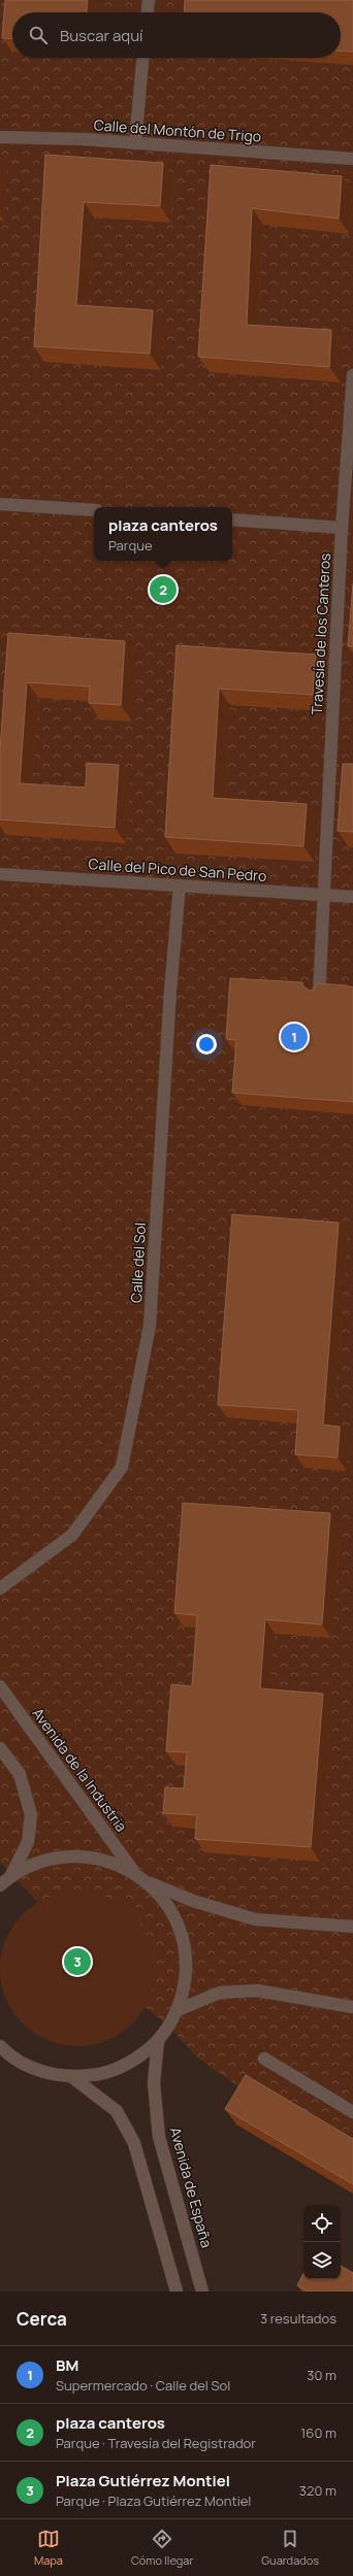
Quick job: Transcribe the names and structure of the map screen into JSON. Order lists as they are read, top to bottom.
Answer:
{
  "streets": {
    "street": [
      "Calle del Montón de Trigo",
      "Travesía de los Canteros",
      "Calle del Pico de San Pedro",
      "Calle del Sol",
      "Avenida de la Industria",
      "Avenida de España"
    ]
  },
  "crossings": [
    ["Travesía de los Canteros", "Calle del Pico de San Pedro"],
    ["Calle del Pico de San Pedro", "Calle del Sol"]
  ],
  "page": {
    "search": "Buscar aquí",
    "popup": ["plaza canteros", "Parque"],
    "pins": ["2", "1", "3"],
    "heading": ["Cerca", "3 resultados"],
    "list": [
      {
        "mark": "1",
        "name": "BM",
        "note": "Supermercado · Calle del Sol",
        "value": "30 m"
      },
      {
        "mark": "2",
        "name": "plaza canteros",
        "note": "Parque · Travesía del Registrador",
        "value": "160 m"
      },
      {
        "mark": "3",
        "name": "Plaza Gutiérrez Montiel",
        "note": "Parque · Plaza Gutiérrez Montiel",
        "value": "320 m"
      }
    ],
    "nav": ["Mapa", "Cómo llegar", "Guardados"]
  }
}
